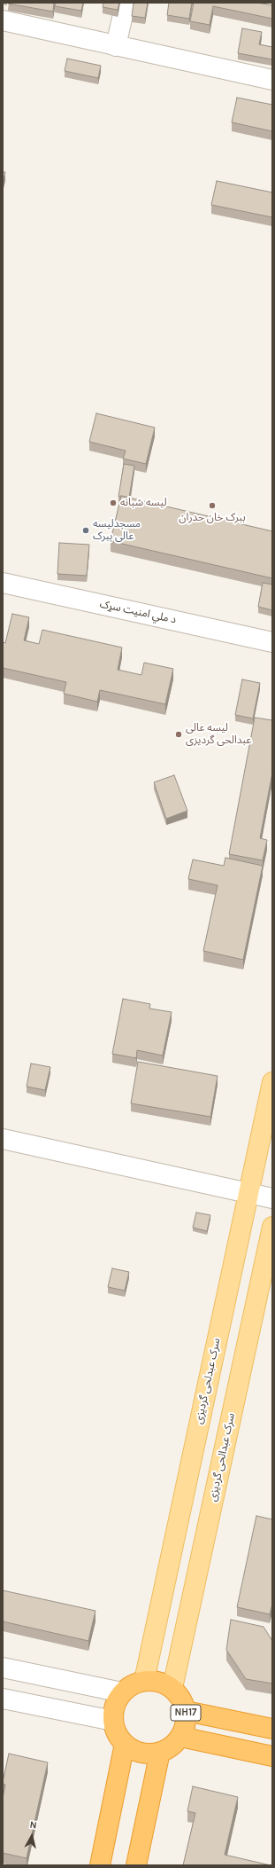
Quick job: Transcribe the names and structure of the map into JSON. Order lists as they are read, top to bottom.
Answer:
{
  "streets": {
    "highway": ["NH17"],
    "main road": ["سرک عبدلحی گردیزی", "سرک عبدالحی گردیزی"],
    "street": ["د ملي امنیت سړک"]
  },
  "crossings": [
    ["سرک عبدلحی گردیزی", "سرک عبدالحی گردیزی"],
    ["سرک عبدلحی گردیزی", "NH17"],
    ["سرک عبدالحی گردیزی", "NH17"]
  ],
  "places": [
    "لیسه شبانه",
    "ببرک خان حدران",
    "مسجدلیسه عالی ببرک",
    "لیسه عالی عبدالحی گردیزی"
  ],
  "north": "top"
}
